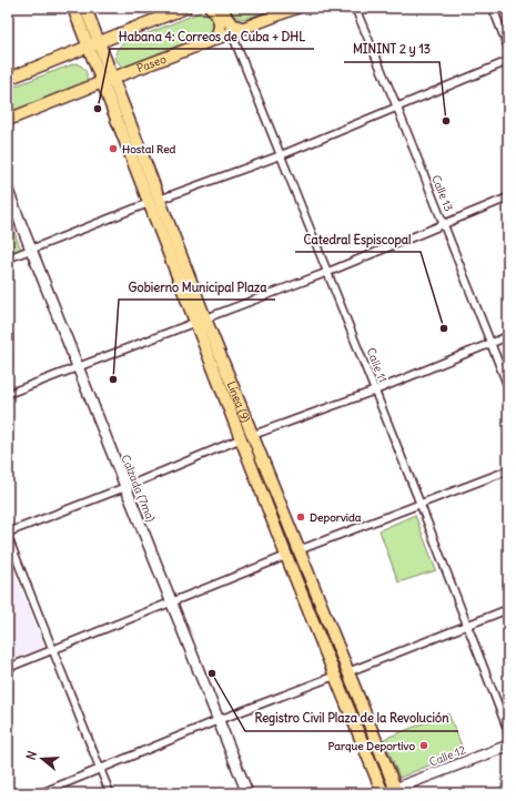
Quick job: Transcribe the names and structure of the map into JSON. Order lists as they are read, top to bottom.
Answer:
{
  "streets": {
    "main road": [
      "Paseo",
      "Línea (9)",
      "Calzada (7ma)",
      "Calle 12"
    ],
    "street": ["Calle 13", "Calle 11"]
  },
  "crossings": [
    ["Paseo", "Calle 11"],
    ["Paseo", "Línea (9)"],
    ["Línea (9)", "Calle 12"]
  ],
  "places": [
    "Habana 4: Correos de Cuba + DHL",
    "MININT 2 y 13",
    "Hostal Red",
    "Catedral Espiscopal",
    "Gobierno Municipal Plaza",
    "Deporvida",
    "Registro Civil Plaza de la Revolución",
    "Parque Deportivo"
  ],
  "north": "left"
}
